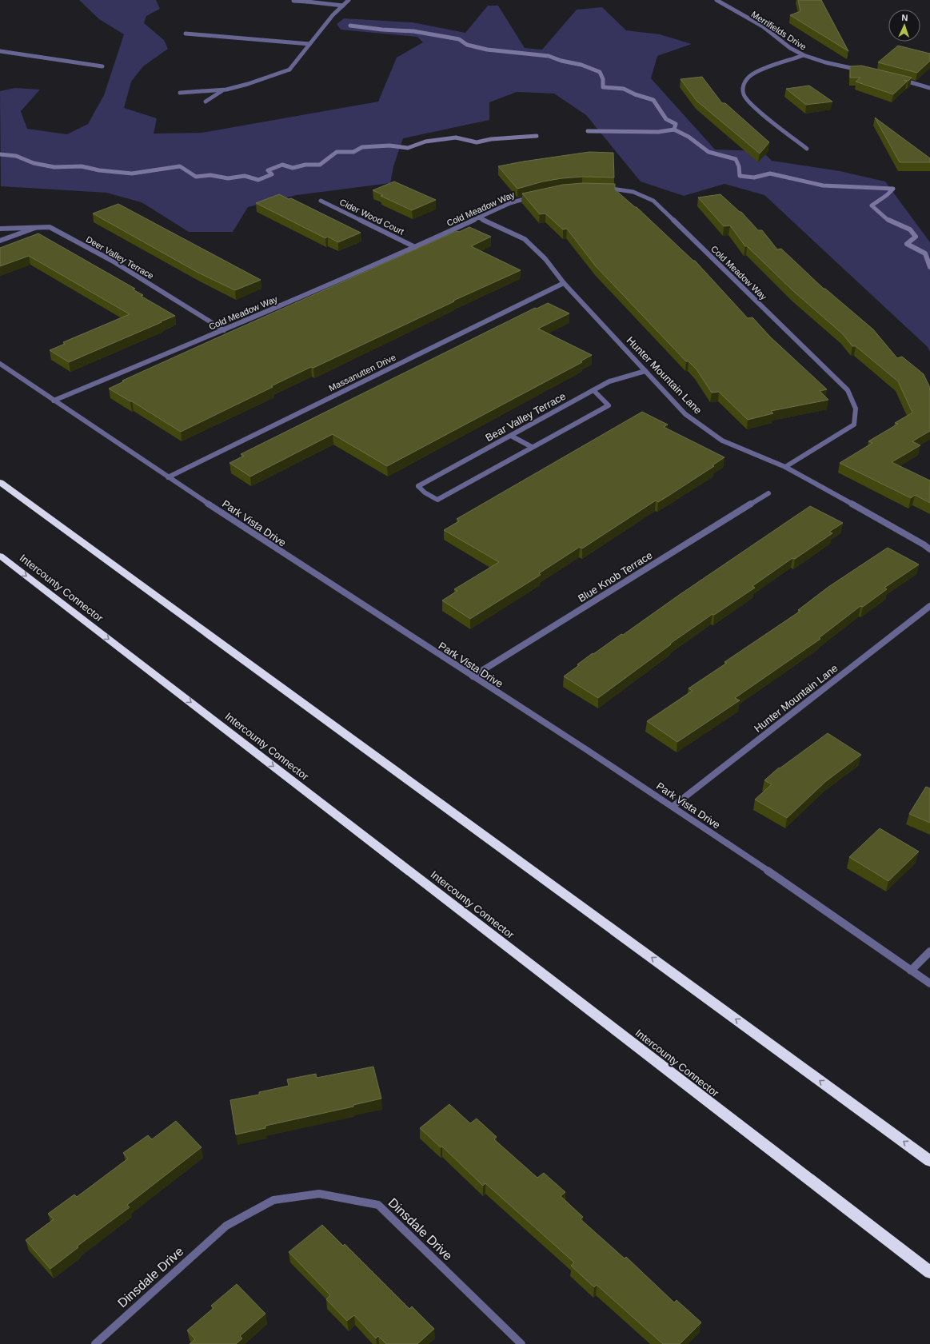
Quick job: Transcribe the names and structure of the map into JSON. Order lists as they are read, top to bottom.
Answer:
{
  "streets": {
    "highway": ["Intercounty Connector"],
    "street": [
      "Merrifields Drive",
      "Cold Meadow Way",
      "Cider Wood Court",
      "Deer Valley Terrace",
      "Massanutten Drive",
      "Hunter Mountain Lane",
      "Bear Valley Terrace",
      "Park Vista Drive",
      "Blue Knob Terrace",
      "Dinsdale Drive"
    ]
  },
  "crossings": [
    ["Cold Meadow Way", "Cider Wood Court"],
    ["Cold Meadow Way", "Deer Valley Terrace"],
    ["Cold Meadow Way", "Hunter Mountain Lane"],
    ["Cold Meadow Way", "Park Vista Drive"],
    ["Massanutten Drive", "Hunter Mountain Lane"],
    ["Massanutten Drive", "Park Vista Drive"],
    ["Hunter Mountain Lane", "Bear Valley Terrace"],
    ["Hunter Mountain Lane", "Park Vista Drive"],
    ["Park Vista Drive", "Blue Knob Terrace"]
  ],
  "north": "top"
}
